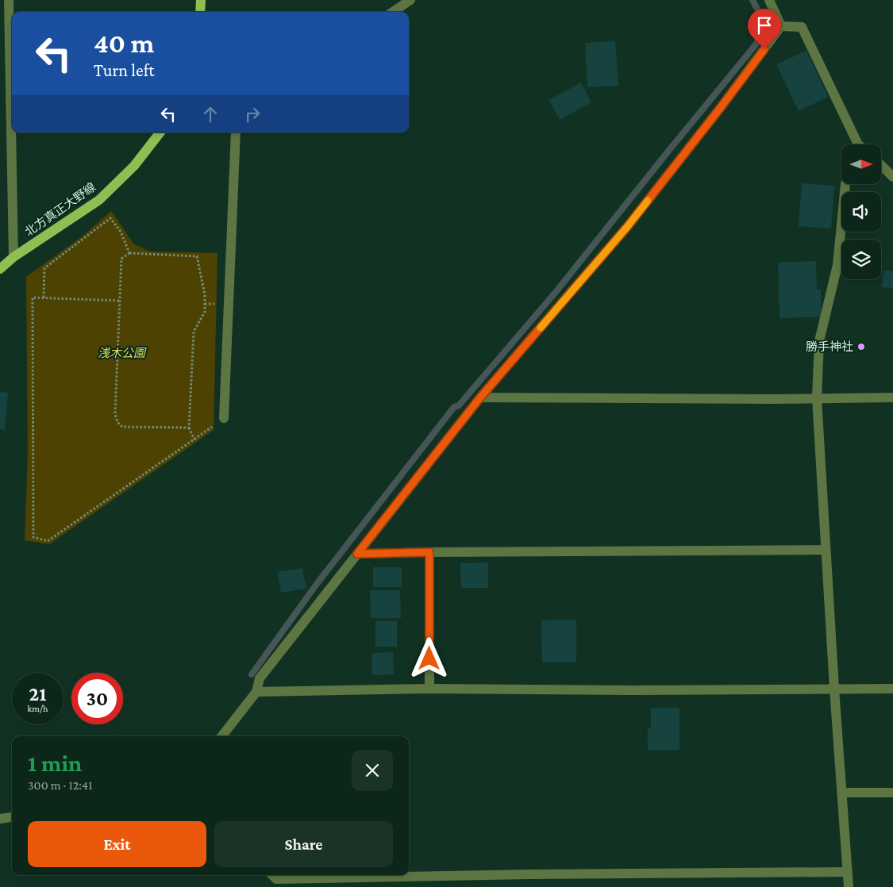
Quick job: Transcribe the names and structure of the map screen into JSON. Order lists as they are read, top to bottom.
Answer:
{
  "streets": {
    "main road": ["北方真正大野線"]
  },
  "parks": ["浅木公園"],
  "places": ["勝手神社"],
  "north": "right",
  "page": {
    "turn": ["40 m", "Turn left"],
    "speed": "21 km/h",
    "limit": "30",
    "heading": ["1 min", "300 m · 12:41"],
    "buttons": ["Exit", "Share"]
  }
}
